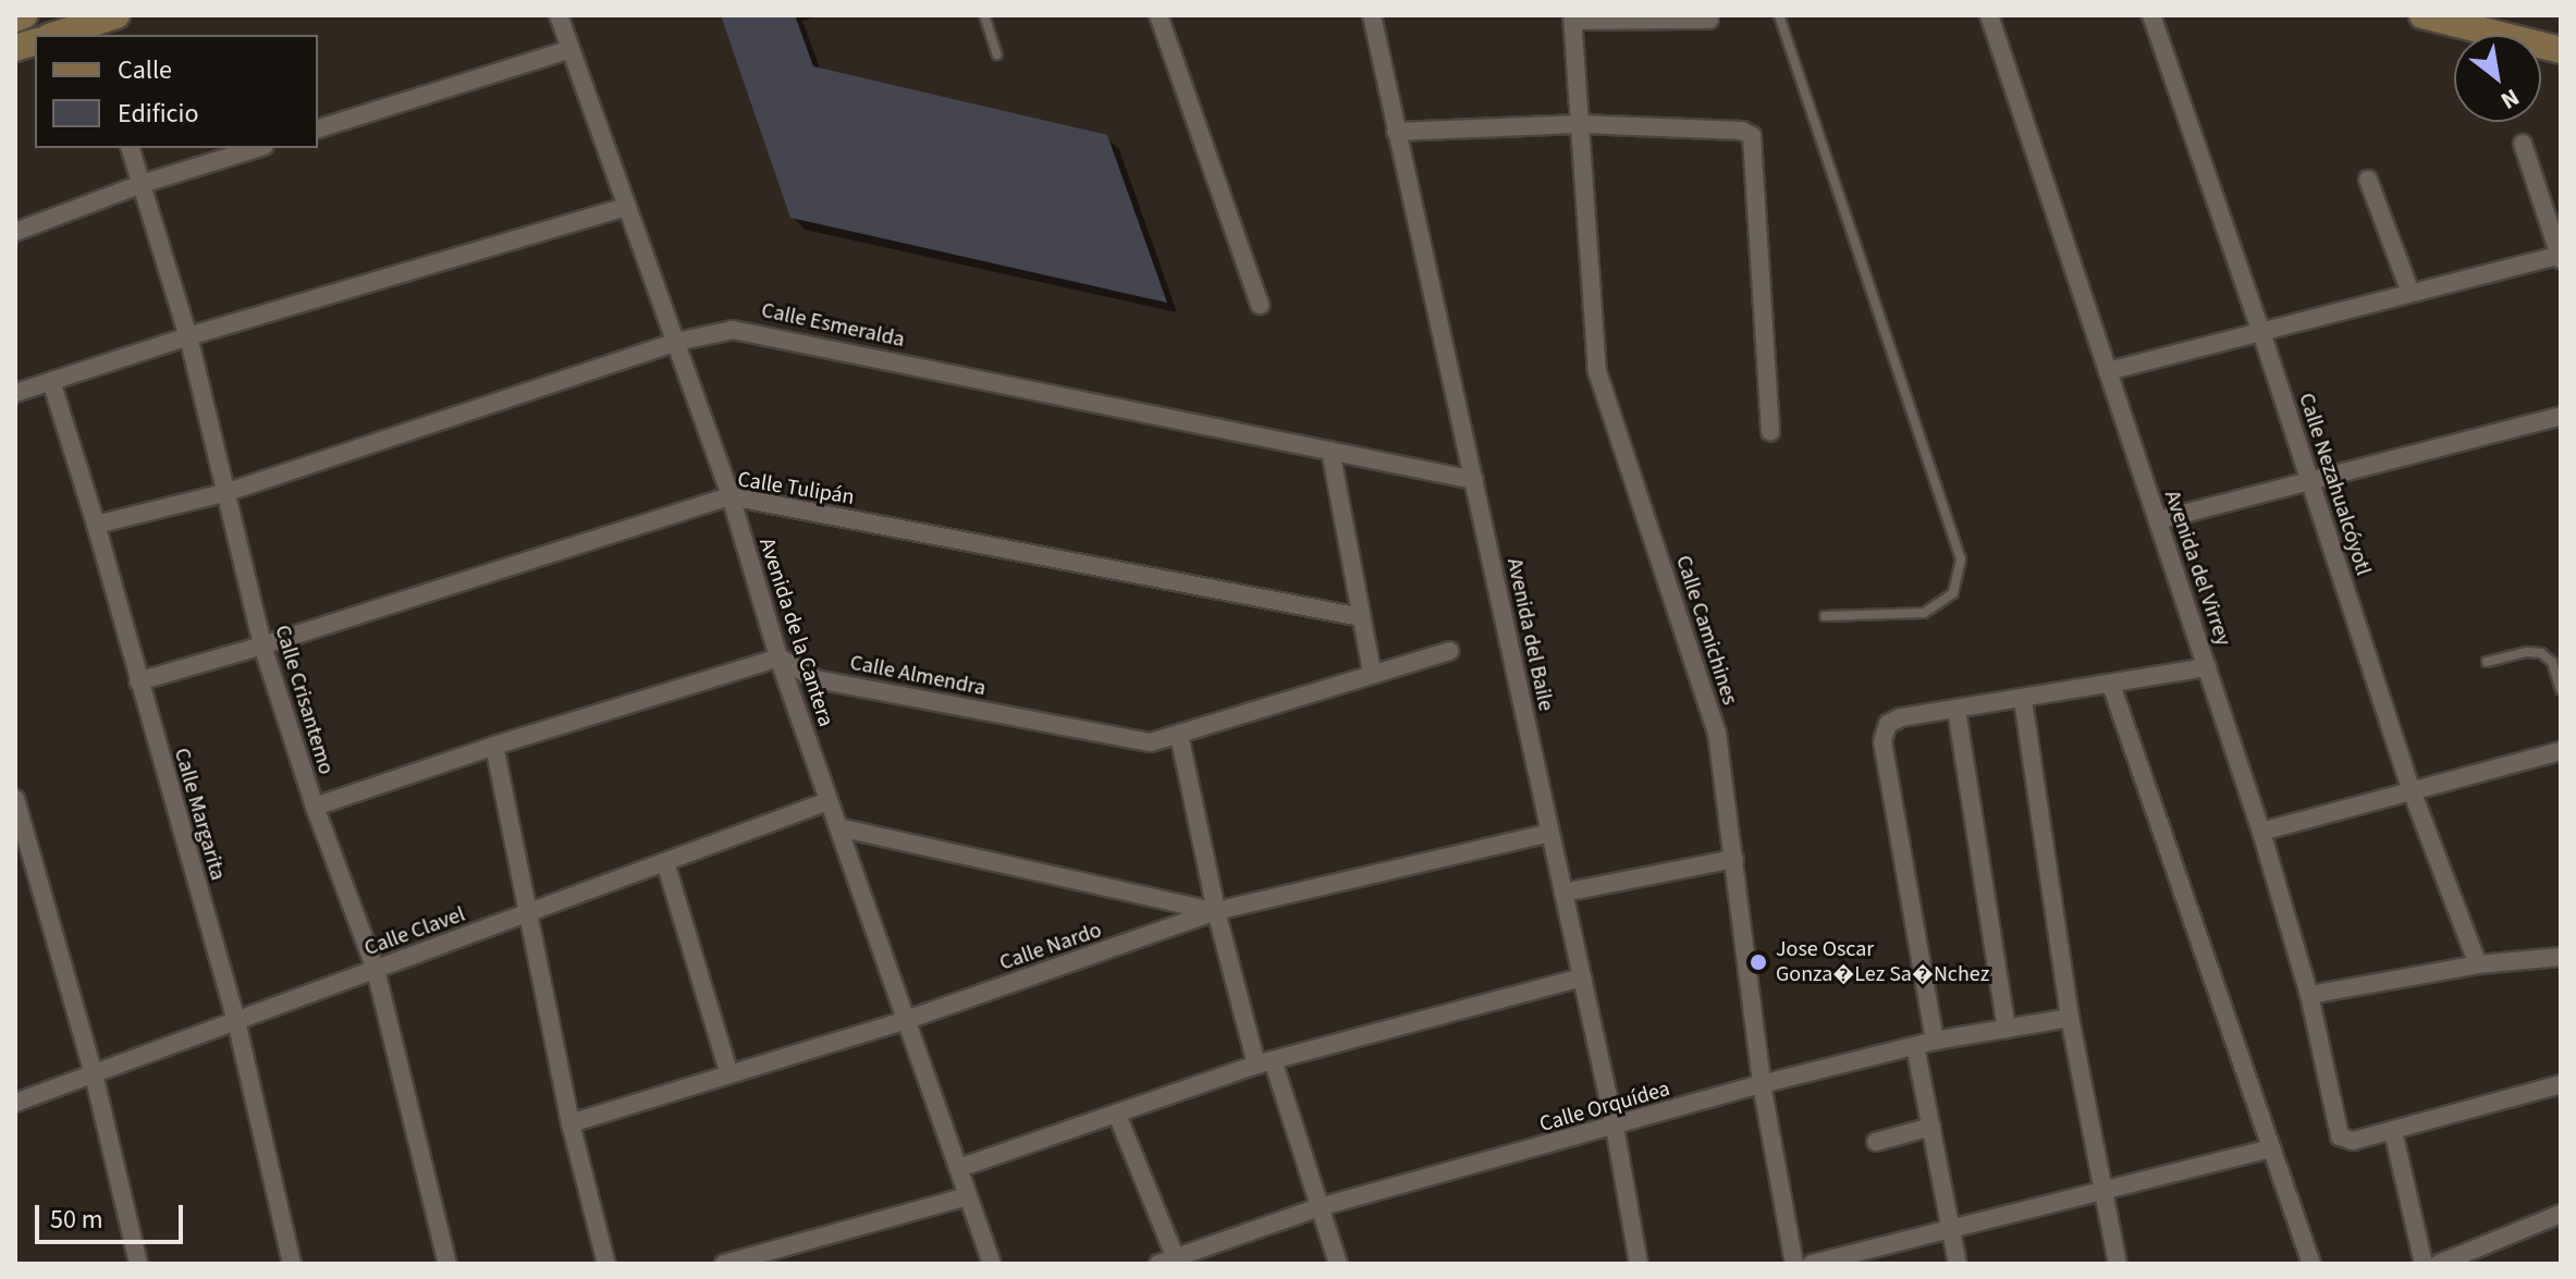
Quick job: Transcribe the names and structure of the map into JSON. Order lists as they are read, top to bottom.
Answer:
{
  "streets": {
    "street": [
      "Calle Esmeralda",
      "Calle Nezahualcóyotl",
      "Calle Tulipán",
      "Avenida del Virrey",
      "Calle Camichines",
      "Avenida de la Cantera",
      "Avenida del Baile",
      "Calle Almendra",
      "Calle Crisantemo",
      "Calle Margarita",
      "Calle Clavel",
      "Calle Nardo",
      "Calle Orquídea"
    ]
  },
  "crossings": [
    ["Calle Esmeralda", "Avenida de la Cantera"],
    ["Calle Esmeralda", "Avenida del Baile"],
    ["Calle Esmeralda", "Calle Crisantemo"],
    ["Calle Esmeralda", "Calle Margarita"],
    ["Calle Tulipán", "Avenida de la Cantera"],
    ["Calle Tulipán", "Calle Crisantemo"],
    ["Calle Tulipán", "Calle Margarita"],
    ["Calle Camichines", "Calle Orquídea"],
    ["Avenida de la Cantera", "Calle Almendra"],
    ["Avenida de la Cantera", "Calle Clavel"],
    ["Avenida de la Cantera", "Calle Nardo"],
    ["Avenida del Baile", "Calle Nardo"],
    ["Avenida del Baile", "Calle Orquídea"],
    ["Calle Crisantemo", "Calle Clavel"],
    ["Calle Margarita", "Calle Clavel"]
  ],
  "places": ["Jose Oscar Gonza�Lez Sa�Nchez"],
  "legend": ["Calle", "Edificio"],
  "scale_bar": "50 m",
  "north": "bottom right"
}
